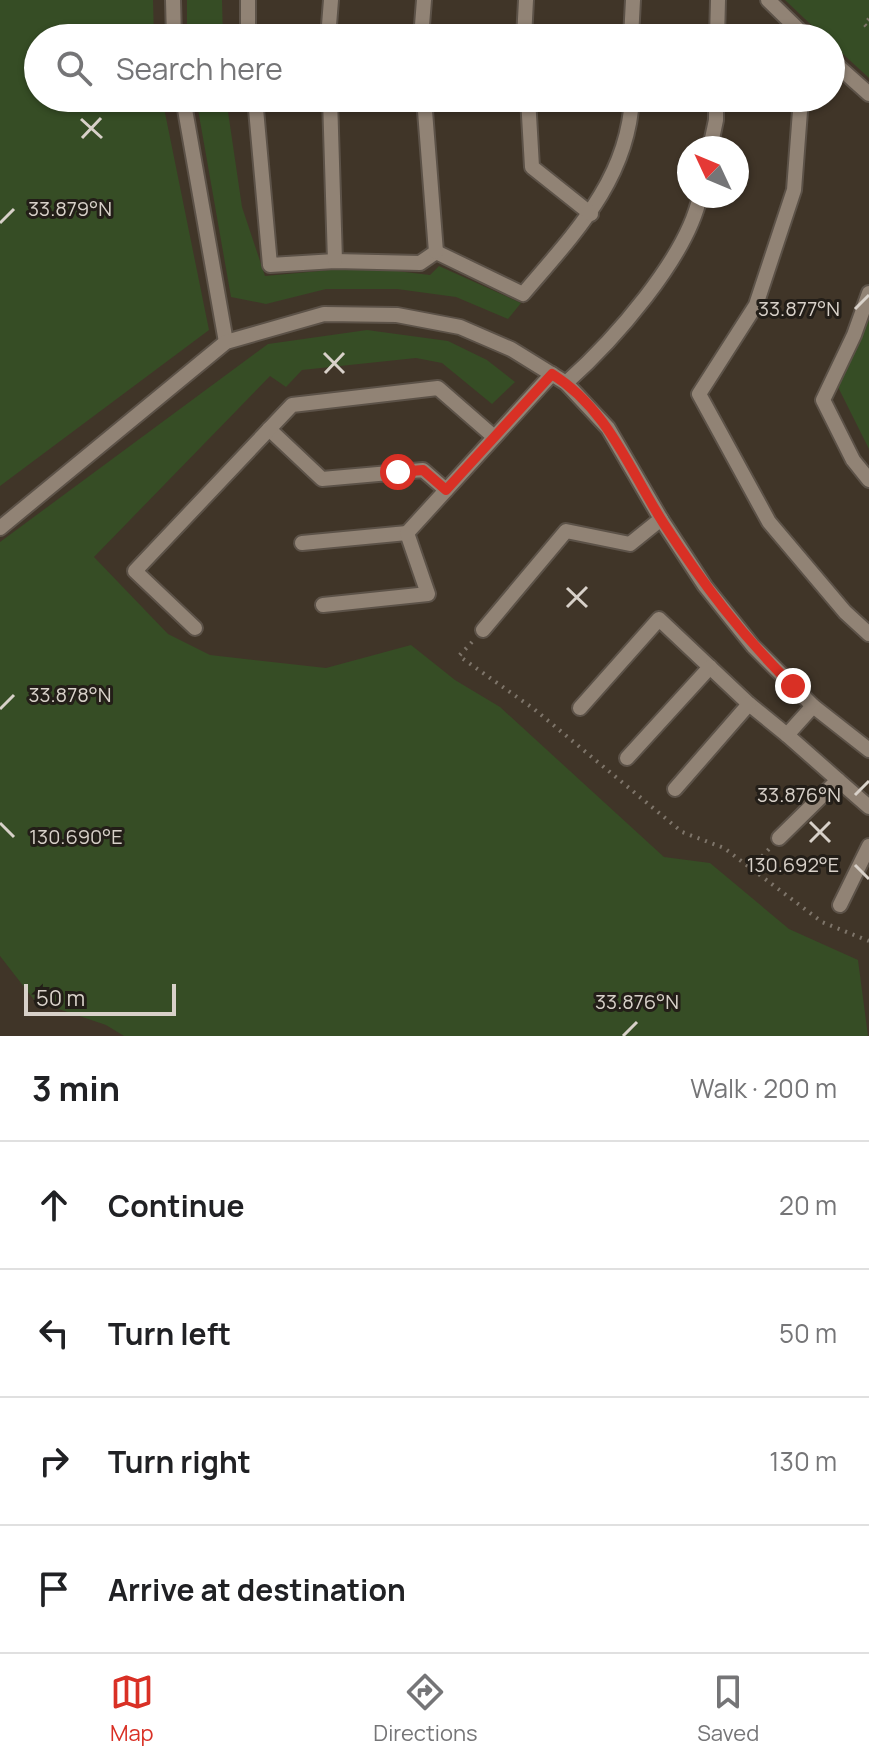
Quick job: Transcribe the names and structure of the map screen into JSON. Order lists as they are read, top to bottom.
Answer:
{
  "scale_bar": "50 m",
  "north": "top left",
  "page": {
    "search": "Search here",
    "scale": "50 m",
    "heading": ["3 min", "Walk · 200 m"],
    "list": [
      ["Continue", "20 m"],
      ["Turn left", "50 m"],
      ["Turn right", "130 m"],
      "Arrive at destination"
    ],
    "nav": ["Map", "Directions", "Saved"]
  },
  "coordinates": [
    "33.879°N",
    "33.877°N",
    "33.878°N",
    "33.876°N",
    "130.690°E",
    "130.692°E"
  ]
}
